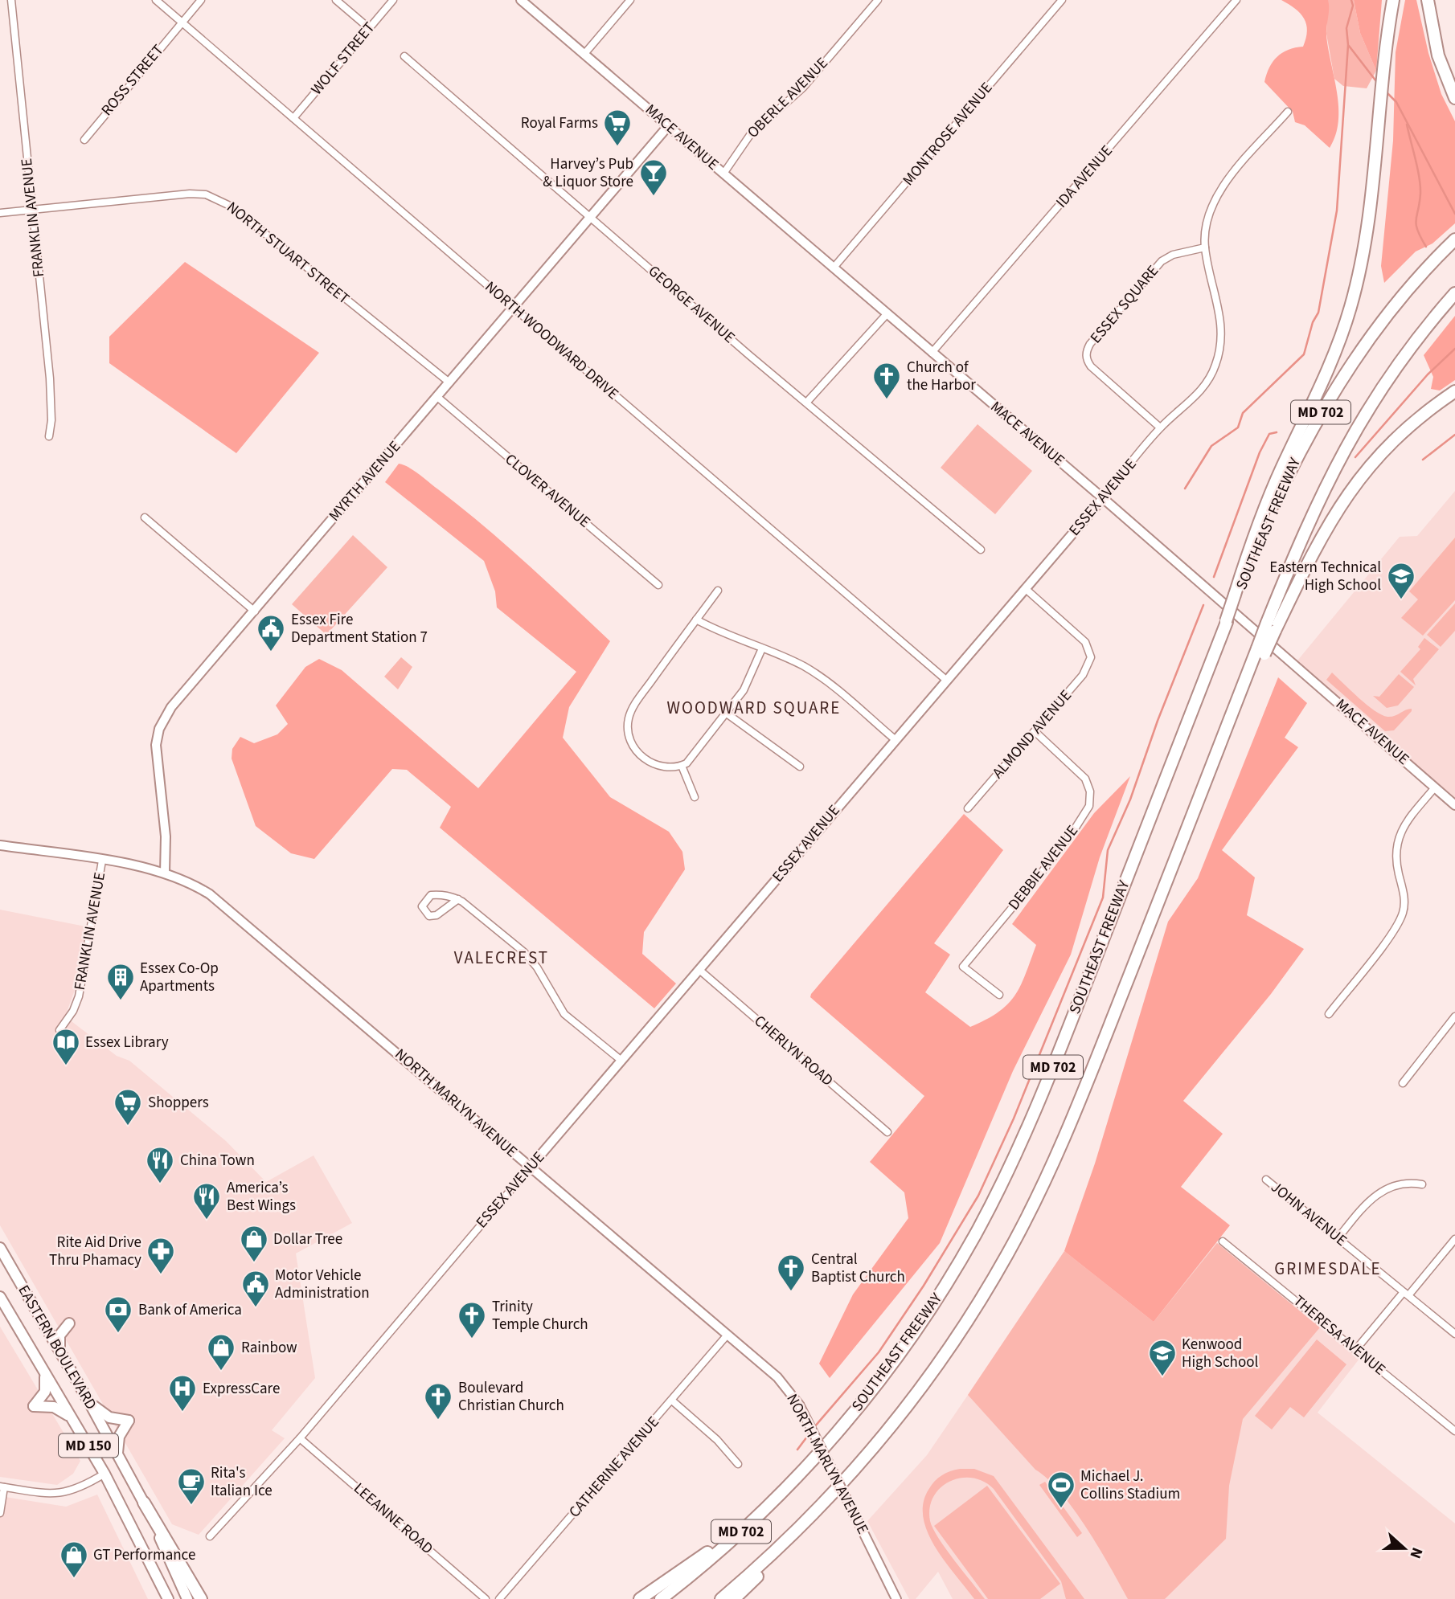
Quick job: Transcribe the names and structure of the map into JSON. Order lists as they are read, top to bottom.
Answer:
{
  "streets": {
    "highway": ["MD 702", "SOUTHEAST FREEWAY"],
    "main road": ["EASTERN BOULEVARD", "MD 150"],
    "street": [
      "WOLF STREET",
      "ROSS STREET",
      "OBERLE AVENUE",
      "MONTROSE AVENUE",
      "MACE AVENUE",
      "IDA AVENUE",
      "FRANKLIN AVENUE",
      "NORTH STUART STREET",
      "GEORGE AVENUE",
      "ESSEX SQUARE",
      "NORTH WOODWARD DRIVE",
      "MYRTH AVENUE",
      "CLOVER AVENUE",
      "ESSEX AVENUE",
      "ALMOND AVENUE",
      "DEBBIE AVENUE",
      "CHERLYN ROAD",
      "NORTH MARLYN AVENUE",
      "JOHN AVENUE",
      "THERESA AVENUE",
      "CATHERINE AVENUE",
      "LEEANNE ROAD"
    ]
  },
  "crossings": [
    ["WOLF STREET", "NORTH WOODWARD DRIVE"],
    ["ROSS STREET", "NORTH WOODWARD DRIVE"],
    ["OBERLE AVENUE", "MACE AVENUE"],
    ["MONTROSE AVENUE", "MACE AVENUE"],
    ["MACE AVENUE", "IDA AVENUE"],
    ["MACE AVENUE", "MYRTH AVENUE"],
    ["MACE AVENUE", "ESSEX AVENUE"],
    ["FRANKLIN AVENUE", "NORTH STUART STREET"],
    ["FRANKLIN AVENUE", "NORTH MARLYN AVENUE"],
    ["NORTH STUART STREET", "MYRTH AVENUE"],
    ["GEORGE AVENUE", "MYRTH AVENUE"],
    ["ESSEX SQUARE", "ESSEX AVENUE"],
    ["NORTH WOODWARD DRIVE", "MYRTH AVENUE"],
    ["NORTH WOODWARD DRIVE", "ESSEX AVENUE"],
    ["MYRTH AVENUE", "CLOVER AVENUE"],
    ["MYRTH AVENUE", "NORTH MARLYN AVENUE"],
    ["ESSEX AVENUE", "ALMOND AVENUE"],
    ["ESSEX AVENUE", "CHERLYN ROAD"],
    ["ESSEX AVENUE", "NORTH MARLYN AVENUE"],
    ["ESSEX AVENUE", "LEEANNE ROAD"],
    ["ALMOND AVENUE", "DEBBIE AVENUE"],
    ["NORTH MARLYN AVENUE", "CATHERINE AVENUE"]
  ],
  "districts": ["WOODWARD SQUARE", "VALECREST", "GRIMESDALE"],
  "places": {
    "supermarket": ["Royal Farms", "Shoppers"],
    "bar": ["Harvey’s Pub & Liquor Store"],
    "church": [
      "Church of the Harbor",
      "Central Baptist Church",
      "Trinity Temple Church",
      "Boulevard Christian Church"
    ],
    "school or university": ["Eastern Technical High School", "Kenwood High School"],
    "public building": ["Essex Fire Department Station 7", "Motor Vehicle Administration"],
    "building": ["Essex Co-Op Apartments"],
    "library": ["Essex Library"],
    "restaurant": ["China Town", "America’s Best Wings"],
    "shop": ["Dollar Tree", "Rainbow", "GT Performance"],
    "pharmacy": ["Rite Aid Drive Thru Phamacy"],
    "bank": ["Bank of America"],
    "hospital": ["ExpressCare"],
    "cafe": ["Rita's Italian Ice"],
    "sports": ["Michael J. Collins Stadium"]
  },
  "north": "right"
}
